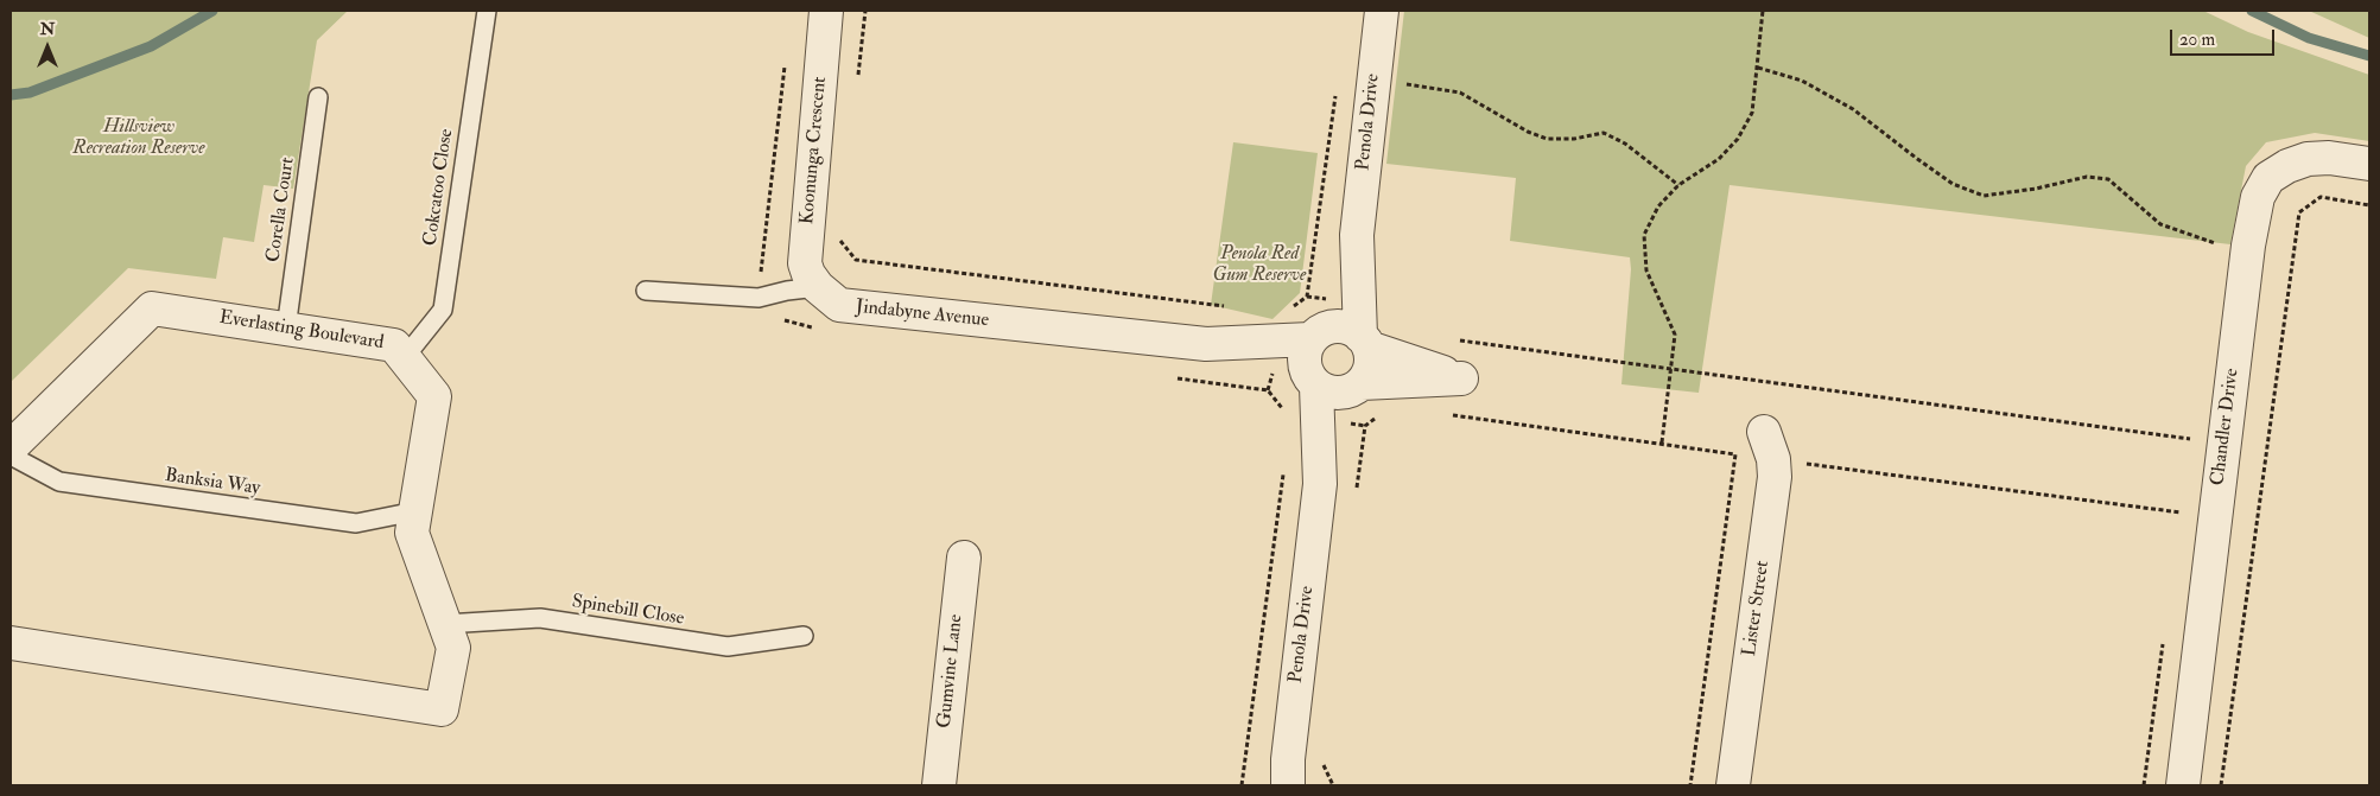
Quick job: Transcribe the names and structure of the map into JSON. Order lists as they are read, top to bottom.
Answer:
{
  "streets": {
    "street": [
      "Penola Drive",
      "Koonunga Crescent",
      "Jindabyne Avenue",
      "Everlasting Boulevard",
      "Chandler Drive",
      "Lister Street",
      "Gumvine Lane"
    ],
    "lane": [
      "Cokcatoo Close",
      "Corella Court",
      "Banksia Way",
      "Spinebill Close"
    ]
  },
  "crossings": [
    ["Penola Drive", "Jindabyne Avenue"],
    ["Koonunga Crescent", "Jindabyne Avenue"],
    ["Cokcatoo Close", "Everlasting Boulevard"],
    ["Corella Court", "Everlasting Boulevard"],
    ["Everlasting Boulevard", "Banksia Way"],
    ["Everlasting Boulevard", "Spinebill Close"]
  ],
  "parks": ["Hillsview Recreation Reserve", "Penola Red Gum Reserve"],
  "scale_bar": "20 m",
  "north": "top"
}
